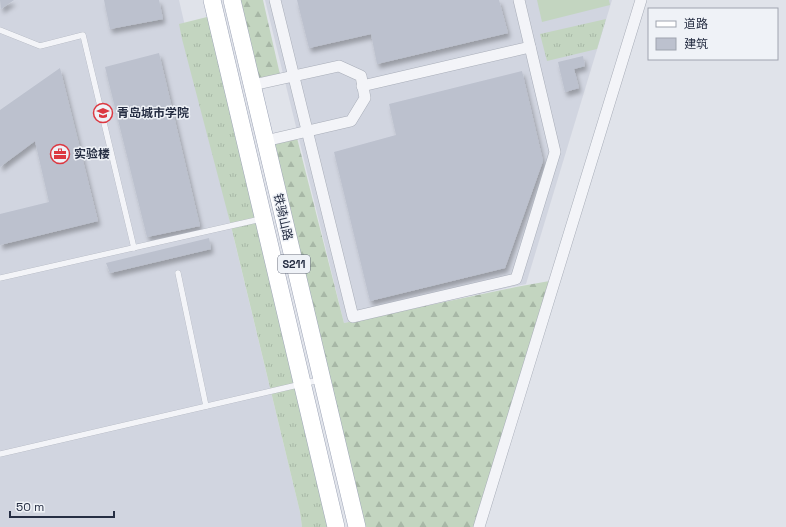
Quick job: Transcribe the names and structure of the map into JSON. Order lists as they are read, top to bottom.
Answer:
{
  "streets": {
    "main road": ["铁骑山路", "S211"]
  },
  "places": {
    "school or university": ["青岛城市学院"],
    "office": ["实验楼"]
  },
  "legend": ["道路", "建筑"],
  "scale_bar": "50 m"
}
